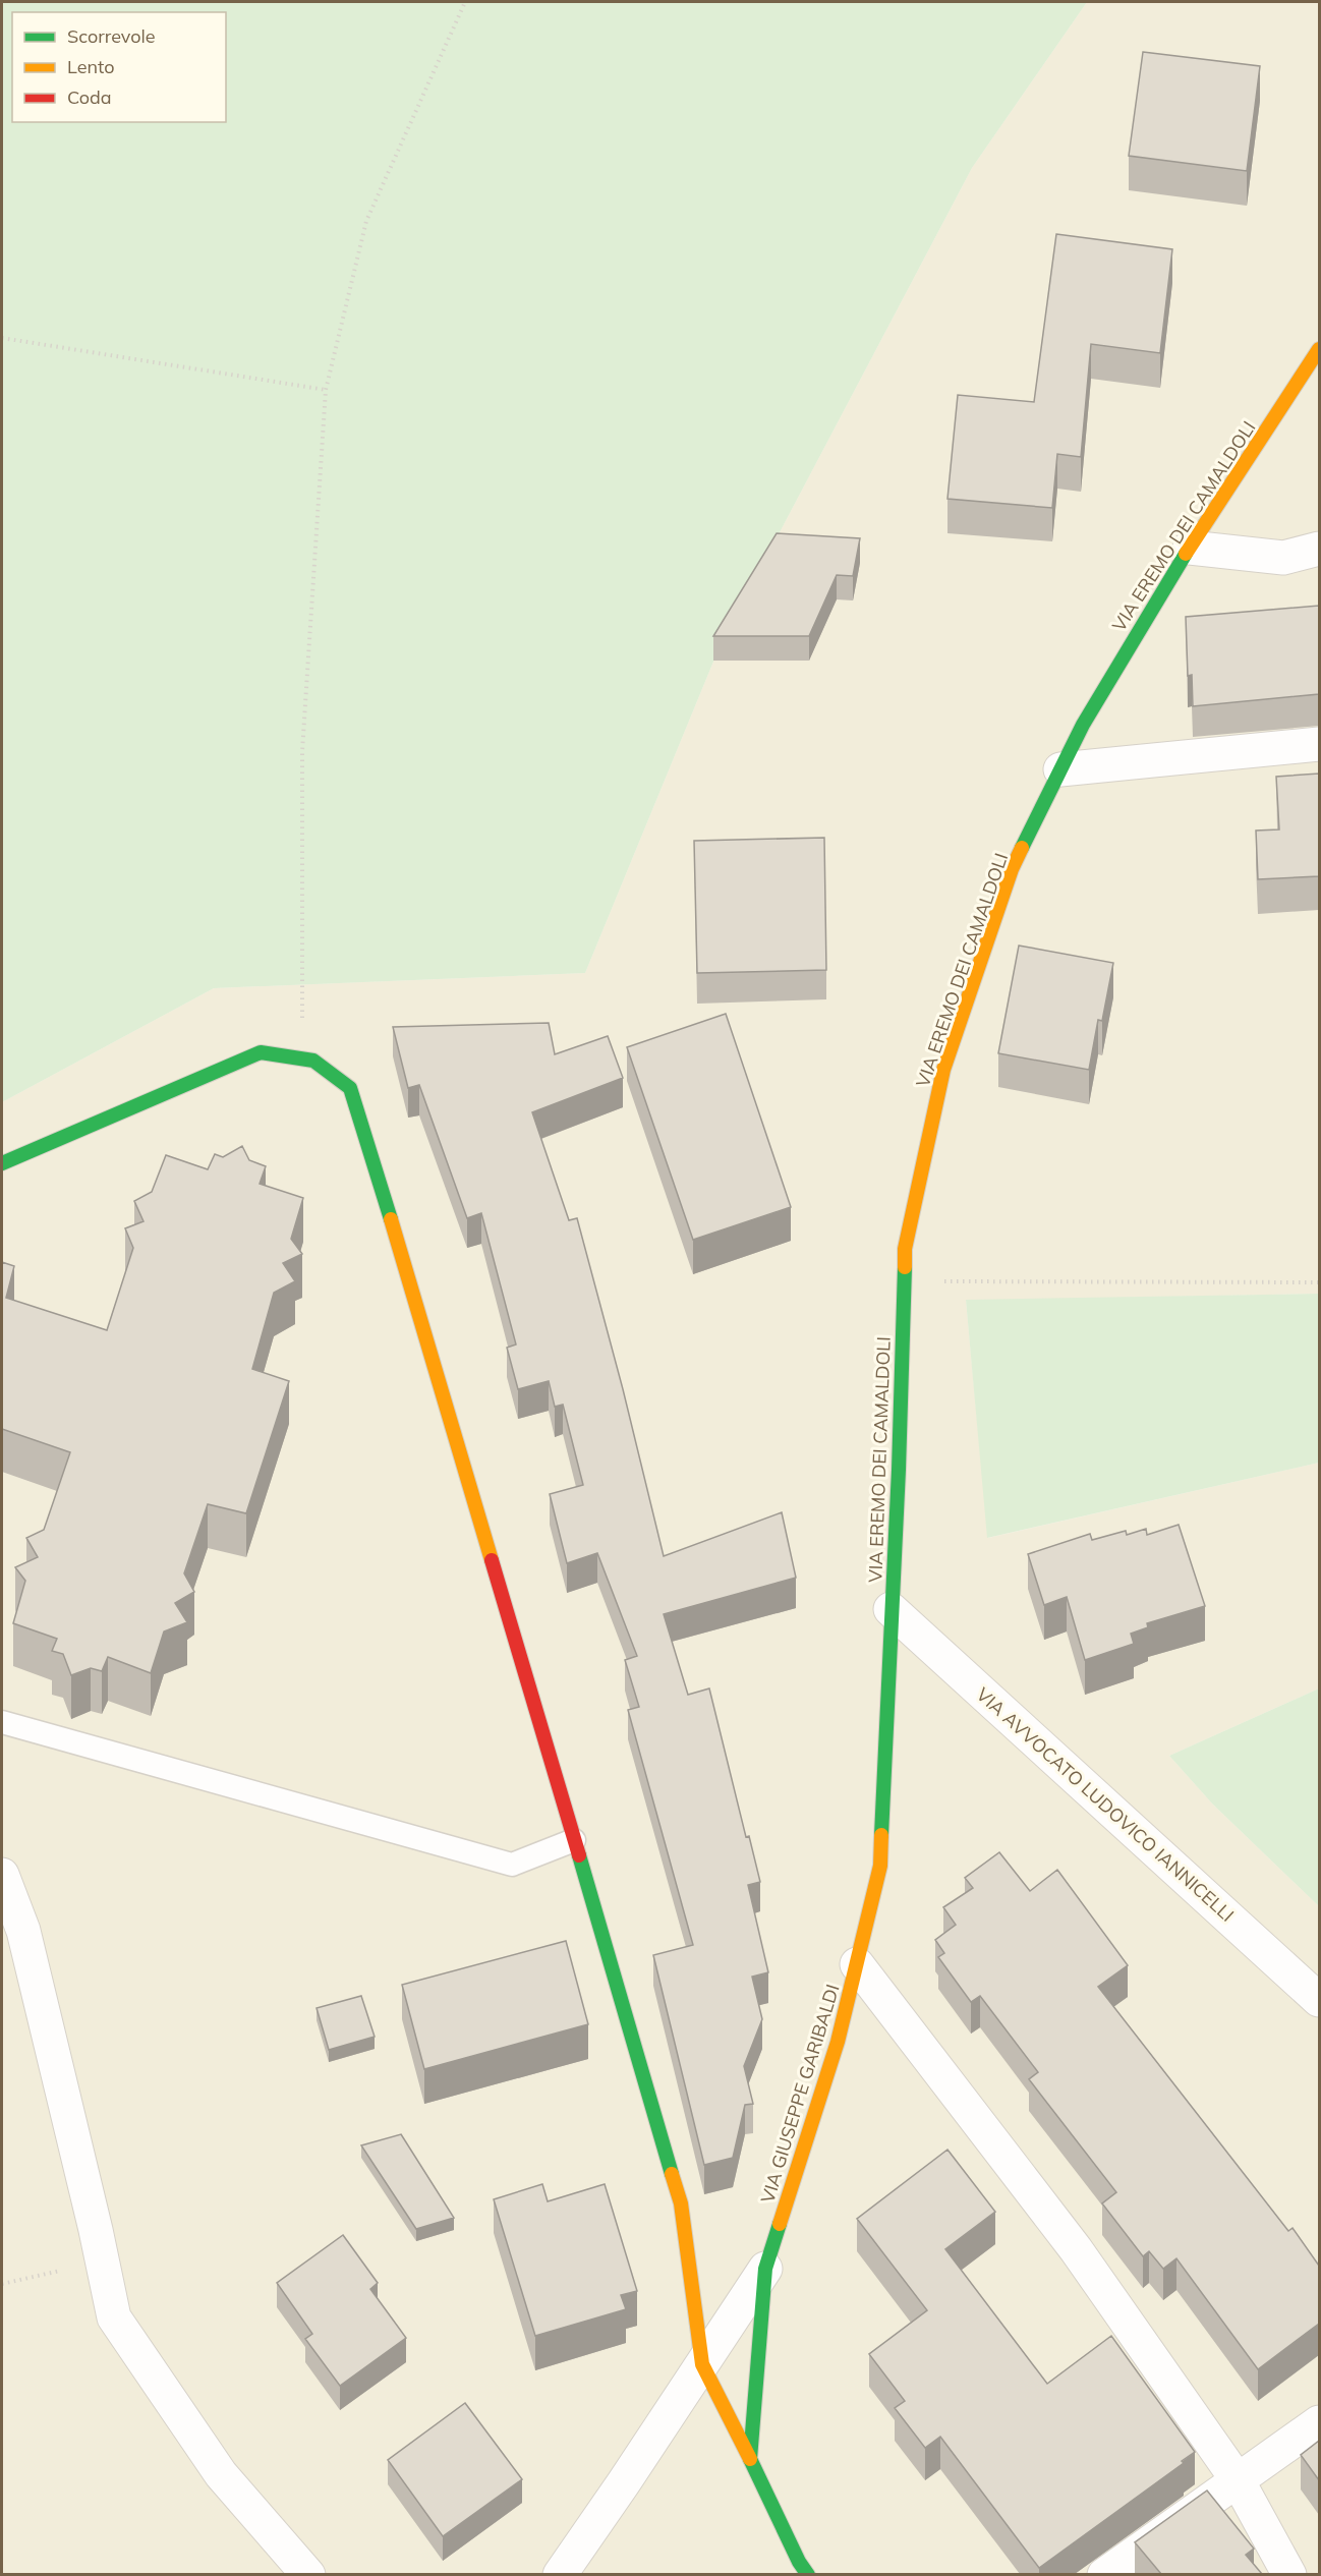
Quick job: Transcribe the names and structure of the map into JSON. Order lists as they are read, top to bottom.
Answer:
{
  "streets": {
    "street": ["VIA EREMO DEI CAMALDOLI", "VIA AVVOCATO LUDOVICO IANNICELLI", "VIA GIUSEPPE GARIBALDI"]
  },
  "crossings": [
    ["VIA EREMO DEI CAMALDOLI", "VIA AVVOCATO LUDOVICO IANNICELLI"],
    ["VIA EREMO DEI CAMALDOLI", "VIA GIUSEPPE GARIBALDI"],
    ["VIA AVVOCATO LUDOVICO IANNICELLI", "VIA GIUSEPPE GARIBALDI"]
  ],
  "legend": ["Scorrevole", "Lento", "Coda"]
}
